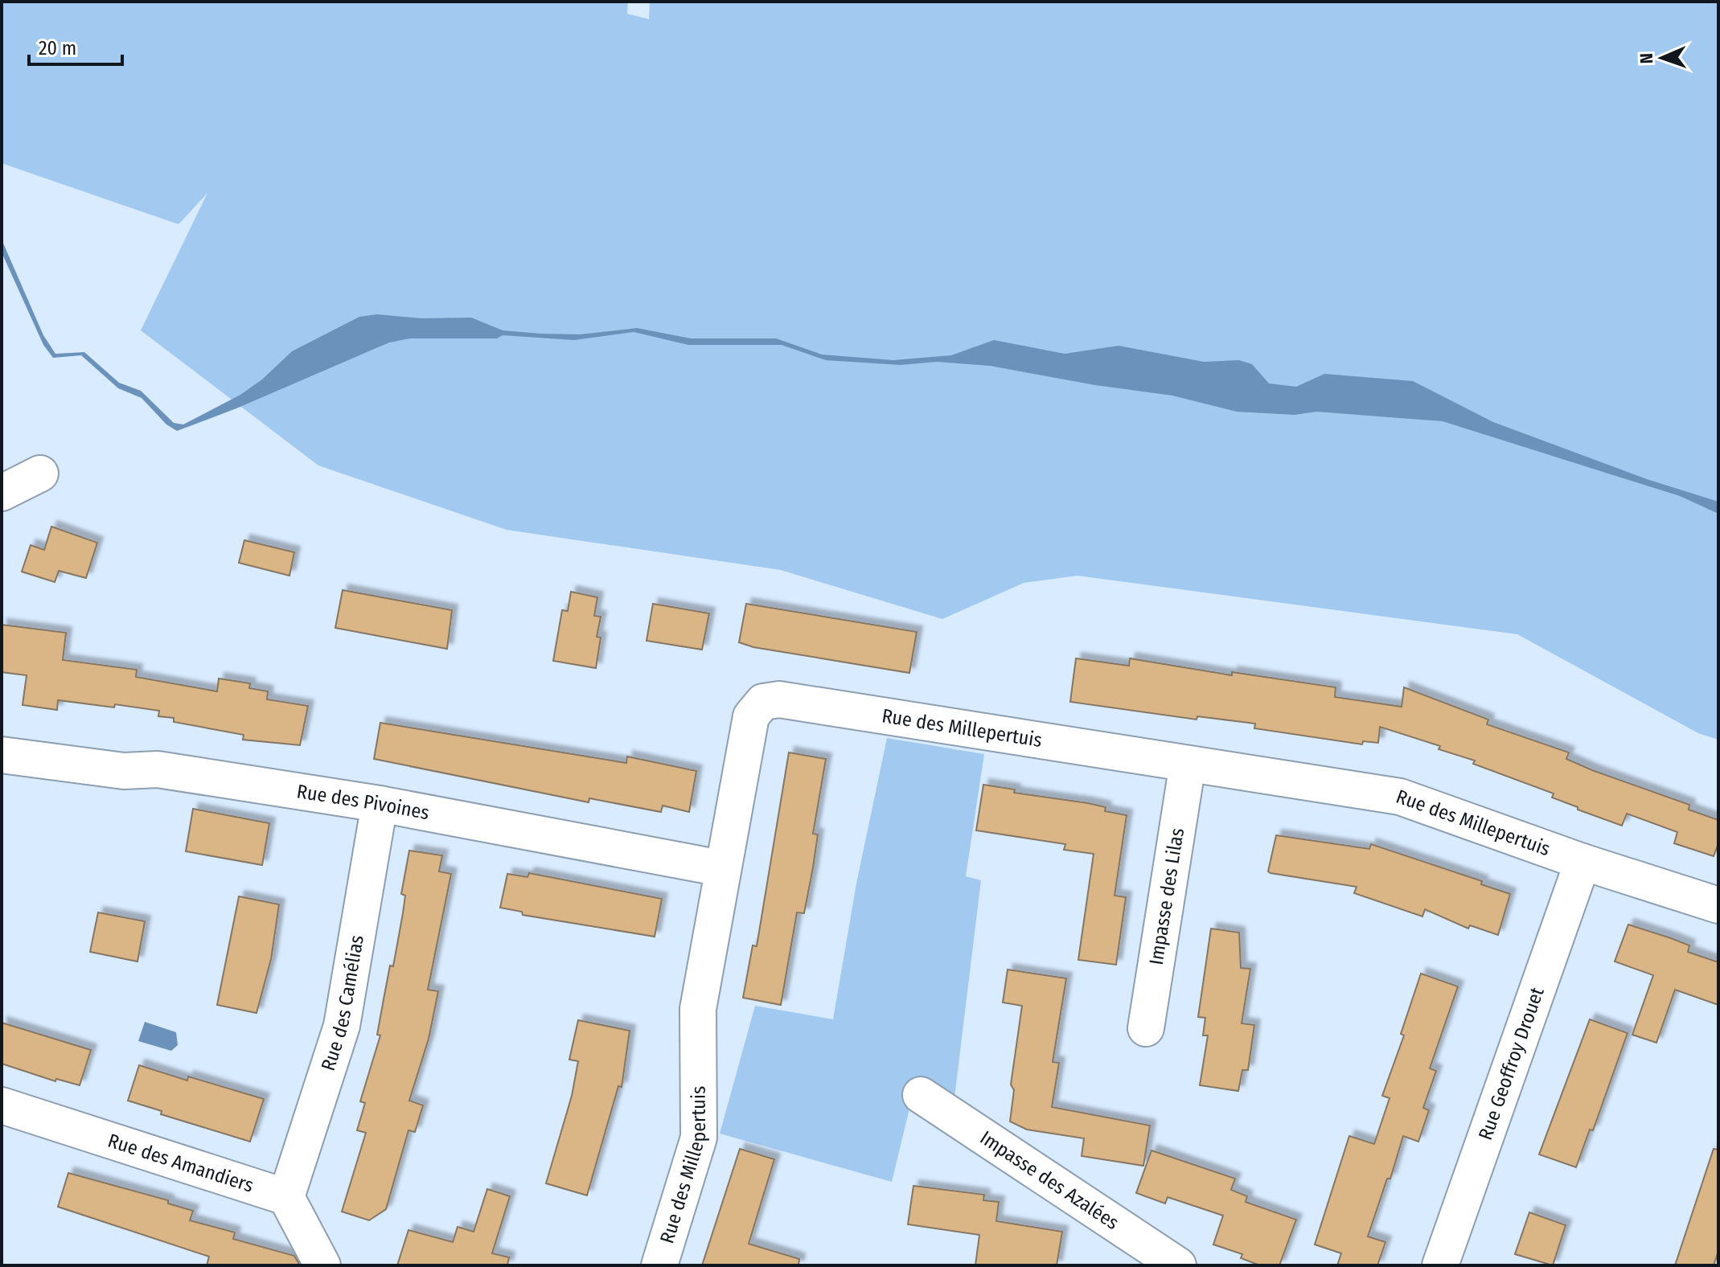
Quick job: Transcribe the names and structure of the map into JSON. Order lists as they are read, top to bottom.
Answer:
{
  "streets": {
    "street": [
      "Rue des Millepertuis",
      "Rue des Pivoines",
      "Impasse des Lilas",
      "Rue des Camélias",
      "Rue Geoffroy Drouet",
      "Rue des Amandiers",
      "Impasse des Azalées"
    ]
  },
  "crossings": [
    ["Rue des Millepertuis", "Rue des Pivoines"],
    ["Rue des Millepertuis", "Impasse des Lilas"],
    ["Rue des Millepertuis", "Rue Geoffroy Drouet"],
    ["Rue des Pivoines", "Rue des Camélias"],
    ["Rue des Camélias", "Rue des Amandiers"]
  ],
  "scale_bar": "20 m",
  "north": "left"
}
